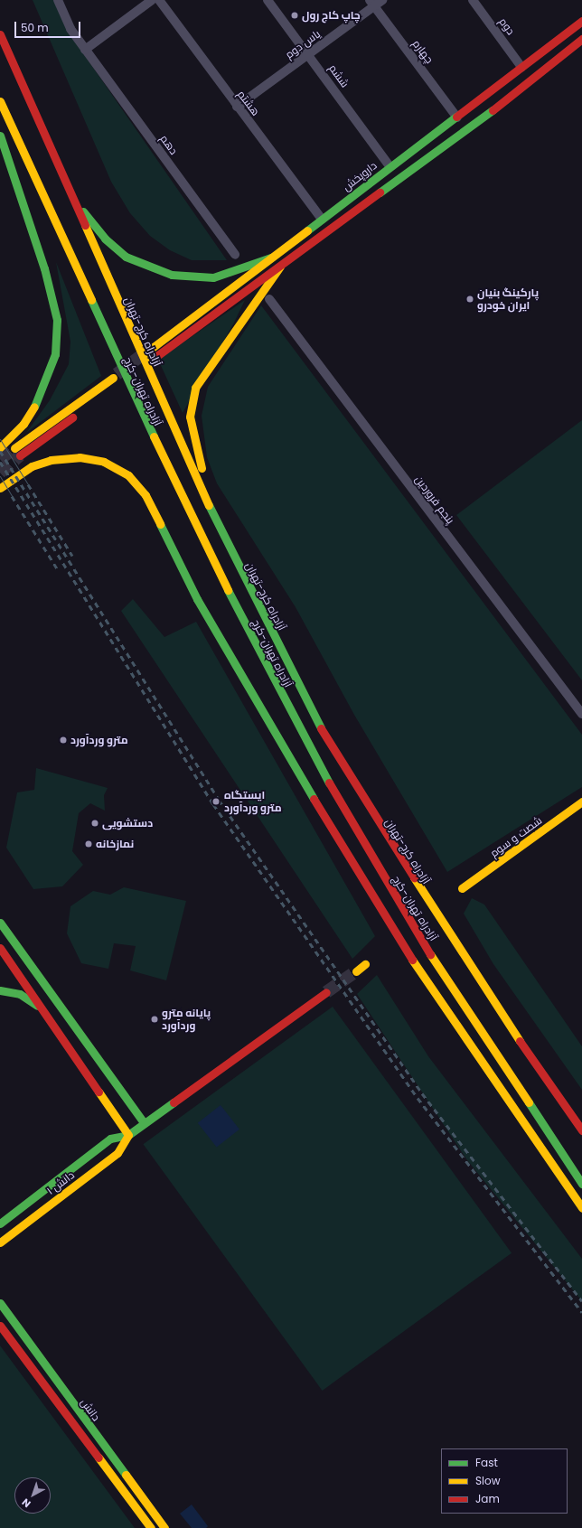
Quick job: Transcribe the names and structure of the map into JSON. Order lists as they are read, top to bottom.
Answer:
{
  "streets": {
    "main road": [
      "داروپخش",
      "آزادراه کرج-تهران",
      "آزادراه تهران-کرج",
      "شصت و سوم",
      "دانش ۱",
      "دانش"
    ],
    "street": [
      "دوم",
      "یاس دوم",
      "چهارم",
      "ششم",
      "هشتم",
      "دهم",
      "پنجم فروردین"
    ]
  },
  "crossings": [
    ["دوم", "داروپخش"],
    ["یاس دوم", "چهارم"],
    ["یاس دوم", "ششم"],
    ["یاس دوم", "هشتم"],
    ["چهارم", "داروپخش"],
    ["ششم", "داروپخش"],
    ["هشتم", "داروپخش"]
  ],
  "places": [
    "چاپ کاج رول",
    "پارکینگ بنیان ایران خودرو",
    "مترو وردآورد",
    "ایستگاه مترو وردآورد",
    "دستشویی",
    "نمازخانه",
    "پایانه مترو وردآورد"
  ],
  "legend": ["Fast", "Slow", "Jam"],
  "scale_bar": "50 m",
  "north": "bottom left"
}
